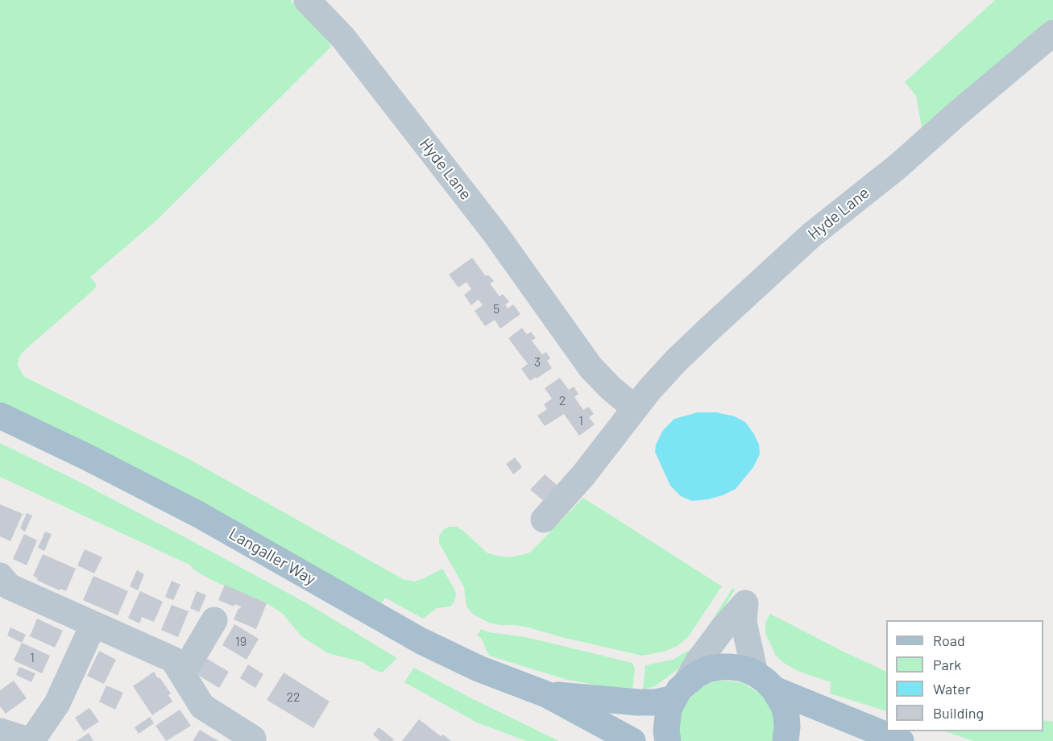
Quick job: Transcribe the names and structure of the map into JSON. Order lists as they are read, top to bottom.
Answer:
{
  "streets": {
    "main road": ["Langaller Way"],
    "street": ["Hyde Lane"]
  },
  "house_numbers": [
    "5",
    "3",
    "2",
    "1",
    "19",
    "1",
    "22"
  ],
  "legend": [
    "Road",
    "Park",
    "Water",
    "Building"
  ]
}
